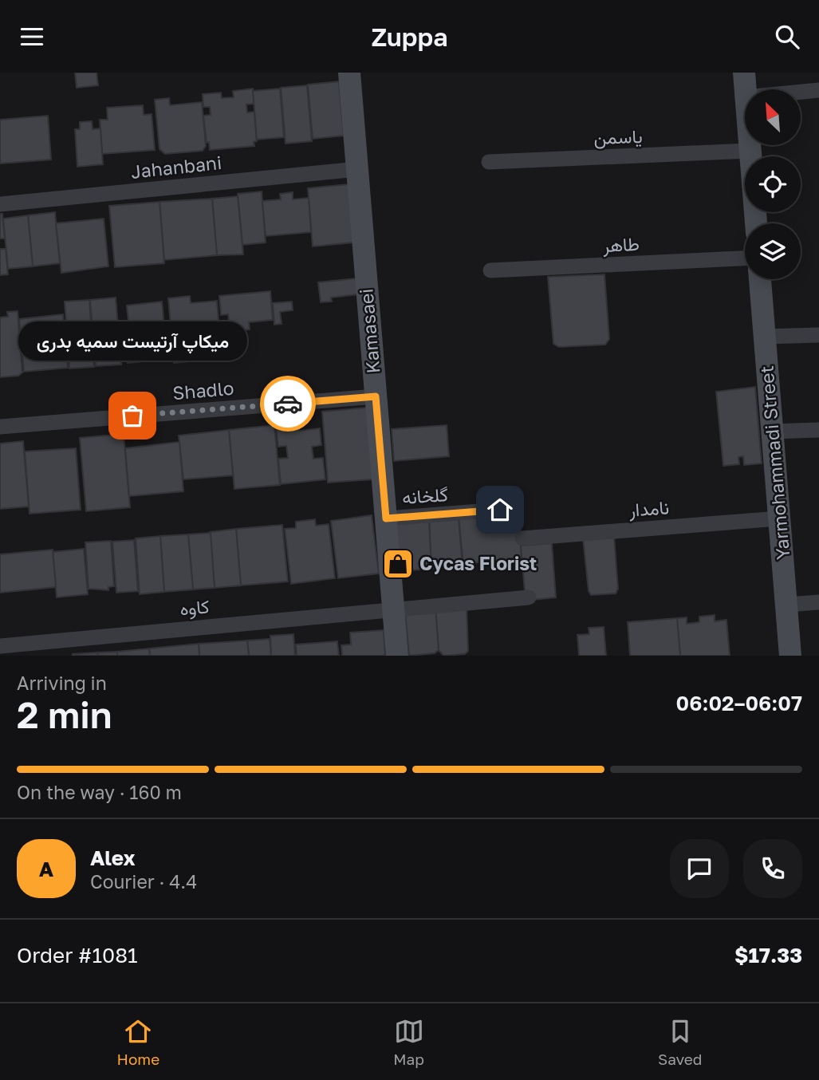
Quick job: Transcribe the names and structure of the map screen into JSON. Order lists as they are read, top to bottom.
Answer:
{
  "streets": {
    "street": [
      "یاسمن",
      "Jahanbani",
      "طاهر",
      "Kamasaei",
      "Shadlo",
      "Yarmohammadi Street",
      "گلخانه",
      "نامدار",
      "کاوه"
    ]
  },
  "crossings": [
    ["Jahanbani", "Kamasaei"],
    ["Kamasaei", "Shadlo"],
    ["Kamasaei", "گلخانه"],
    ["Kamasaei", "کاوه"],
    ["Yarmohammadi Street", "نامدار"]
  ],
  "places": {
    "other": ["میکاپ آرتیست سمیه بدری"],
    "shop": ["Cycas Florist"]
  },
  "north": "top left",
  "page": {
    "header": "Zuppa",
    "bubble": "میکاپ آرتیست سمیه بدری",
    "heading": ["2 min", "Arriving in", "06:02–06:07"],
    "panel": [
      "Alex",
      "Courier · 4.4",
      "Order #1081",
      "$17.33"
    ],
    "bar": "On the way · 160 m",
    "round": "A",
    "tabs": ["Home", "Map", "Saved"]
  }
}
